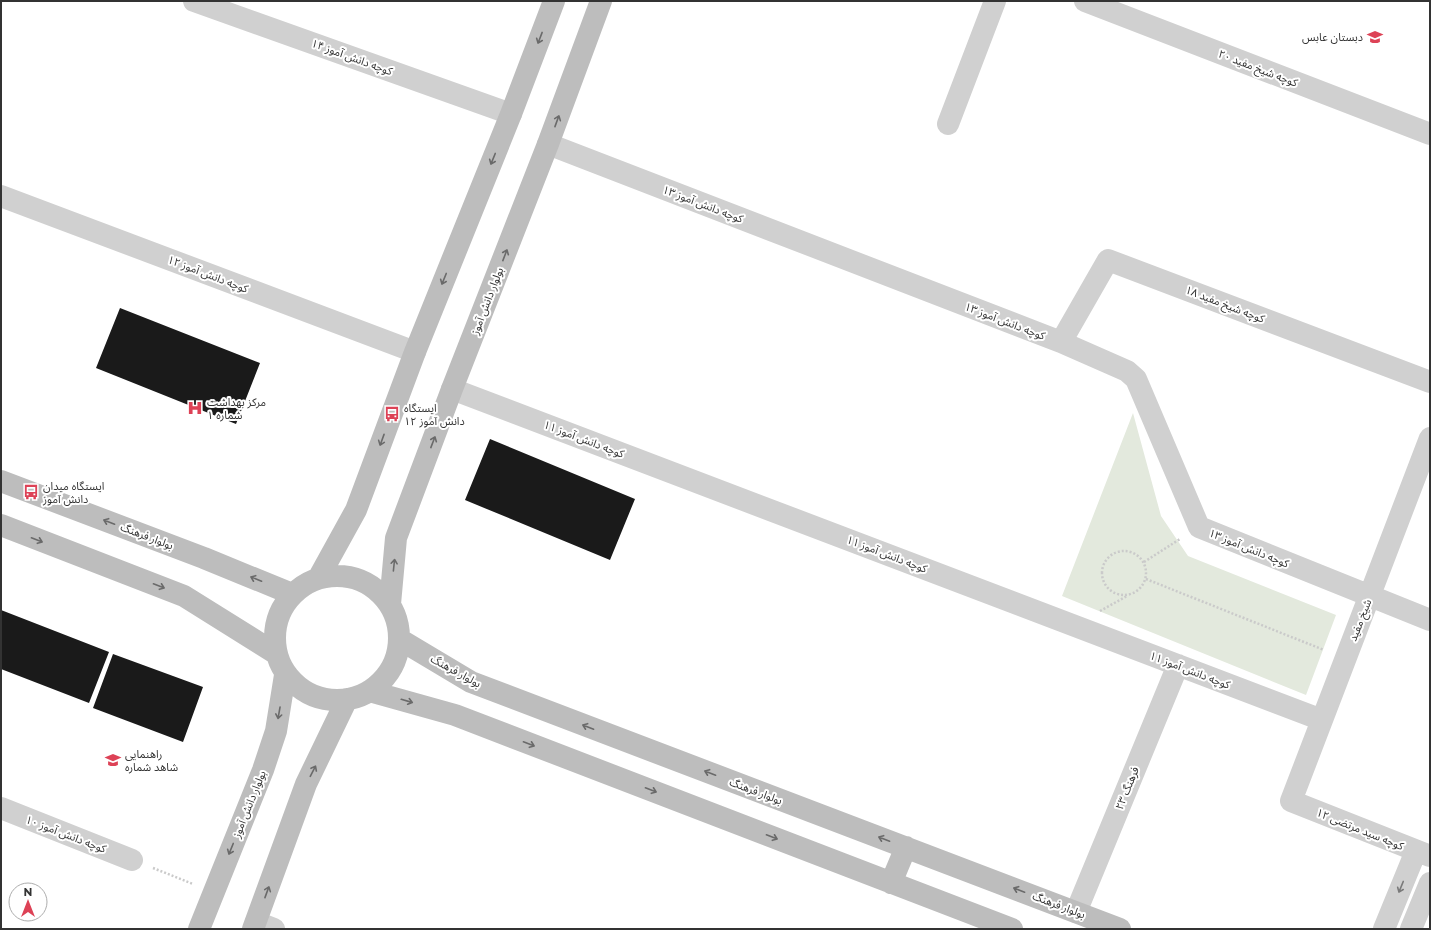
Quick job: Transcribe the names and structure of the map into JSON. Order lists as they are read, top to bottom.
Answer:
{
  "streets": {
    "main road": ["بولوار دانش آموز", "بولوار فرهنگ"],
    "street": [
      "کوچه دانش آموز ۱۴",
      "کوچه شیخ مفید ۲۰",
      "کوچه دانش آموز ۱۳",
      "کوچه دانش آموز ۱۲",
      "کوچه شیخ مفید ۱۸",
      "کوچه دانش آموز ۱۱",
      "شیخ مفید",
      "فرهنگ ۲۳",
      "کوچه سید مرتضی ۱۲",
      "کوچه دانش آموز ۱۰"
    ]
  },
  "crossings": [
    ["کوچه دانش آموز ۱۳", "بولوار دانش آموز"],
    ["کوچه دانش آموز ۱۳", "کوچه شیخ مفید ۱۸"],
    ["کوچه دانش آموز ۱۳", "شیخ مفید"],
    ["بولوار دانش آموز", "کوچه دانش آموز ۱۱"],
    ["بولوار دانش آموز", "بولوار فرهنگ"],
    ["کوچه دانش آموز ۱۱", "شیخ مفید"],
    ["کوچه دانش آموز ۱۱", "فرهنگ ۲۳"],
    ["بولوار فرهنگ", "فرهنگ ۲۳"],
    ["شیخ مفید", "کوچه سید مرتضی ۱۲"]
  ],
  "places": {
    "school or university": ["دبستان عابس", "راهنمایی شاهد شماره"],
    "hospital": ["مرکز بهداشت شماره ۱"],
    "bus stop": ["ایستگاه دانش آموز ۱۲", "ایستگاه میدان دانش آموز"]
  },
  "north": "top"
}
